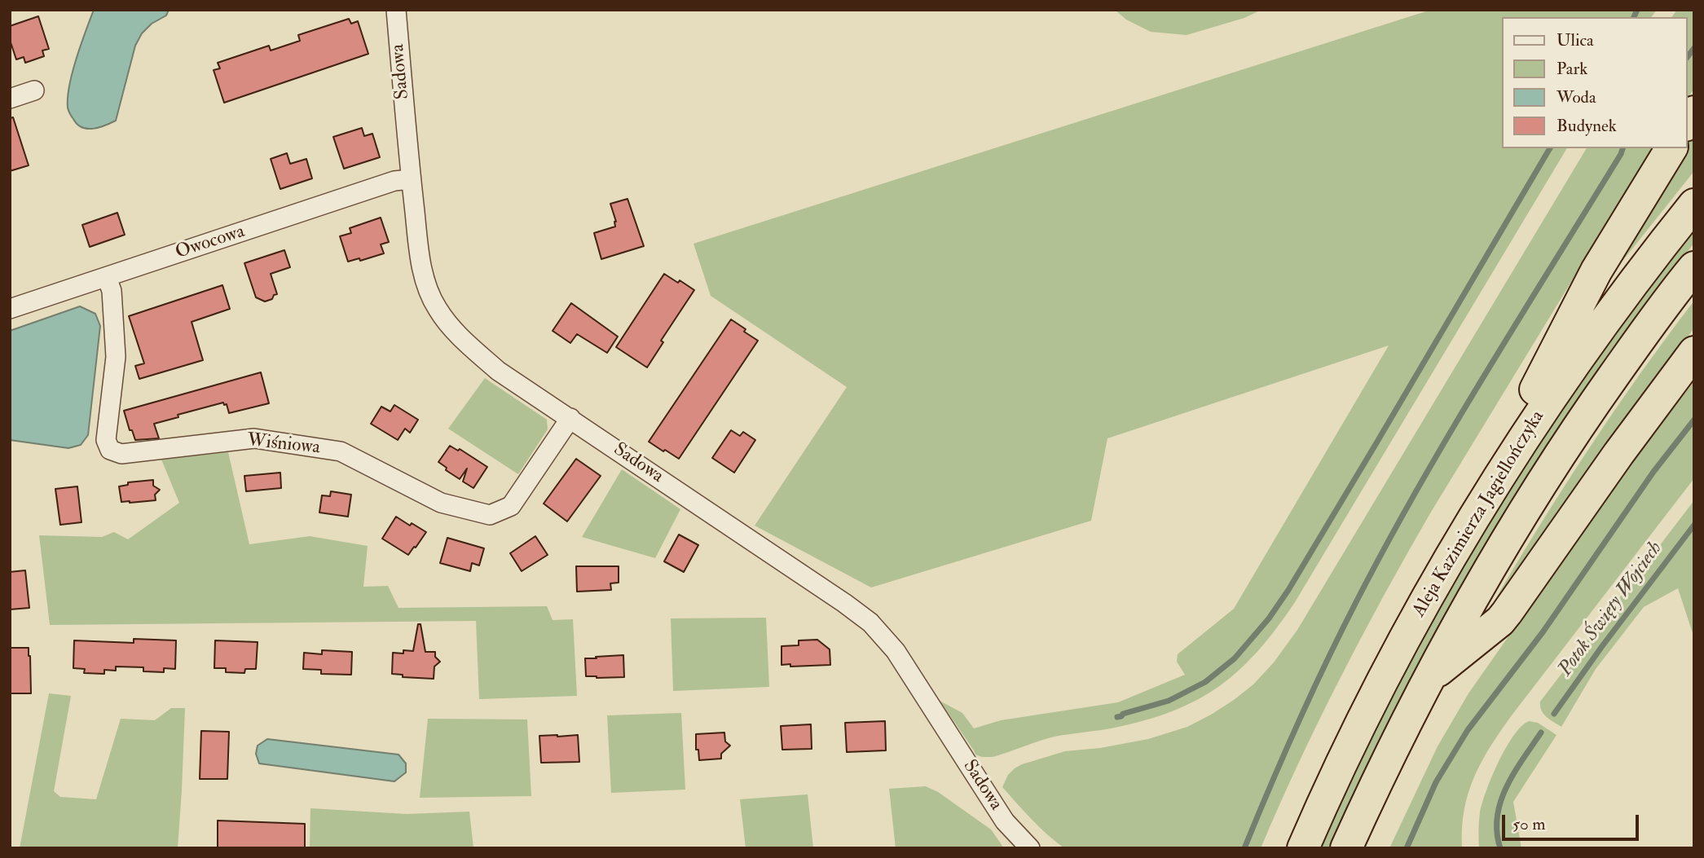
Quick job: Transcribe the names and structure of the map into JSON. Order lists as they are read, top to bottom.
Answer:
{
  "streets": {
    "highway": ["Aleja Kazimierza Jagiellończyka"],
    "street": ["Sadowa", "Owocowa", "Wiśniowa"]
  },
  "crossings": [
    ["Sadowa", "Owocowa"],
    ["Sadowa", "Wiśniowa"],
    ["Owocowa", "Wiśniowa"]
  ],
  "water": ["Potok Święty Wojciech"],
  "legend": [
    "Ulica",
    "Park",
    "Woda",
    "Budynek"
  ],
  "scale_bar": "50 m"
}
